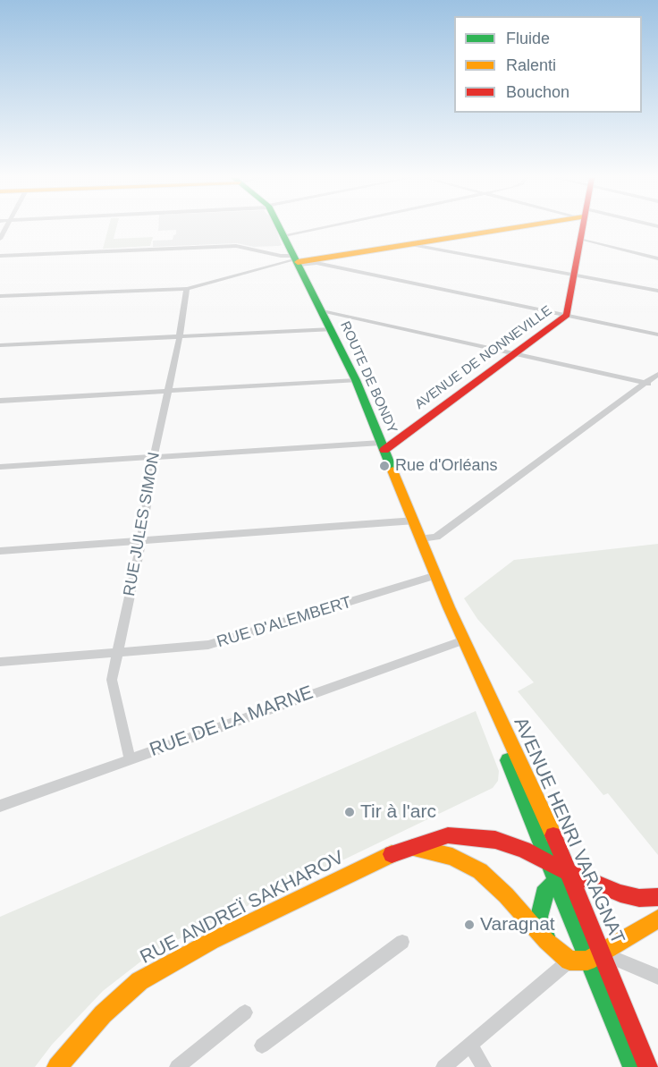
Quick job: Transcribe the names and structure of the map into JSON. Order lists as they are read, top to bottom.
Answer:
{
  "streets": {
    "street": [
      "AVENUE DE NONNEVILLE",
      "ROUTE DE BONDY",
      "RUE JULES SIMON",
      "RUE D'ALEMBERT",
      "RUE DE LA MARNE",
      "AVENUE HENRI VARAGNAT",
      "RUE ANDREÏ SAKHAROV"
    ]
  },
  "crossings": [
    ["AVENUE DE NONNEVILLE", "ROUTE DE BONDY"],
    ["ROUTE DE BONDY", "RUE D'ALEMBERT"],
    ["ROUTE DE BONDY", "AVENUE HENRI VARAGNAT"],
    ["RUE JULES SIMON", "RUE D'ALEMBERT"],
    ["RUE JULES SIMON", "RUE DE LA MARNE"],
    ["RUE DE LA MARNE", "AVENUE HENRI VARAGNAT"],
    ["AVENUE HENRI VARAGNAT", "RUE ANDREÏ SAKHAROV"]
  ],
  "places": ["Rue d'Orléans", "Tir à l'arc", "Varagnat"],
  "legend": ["Fluide", "Ralenti", "Bouchon"]
}
